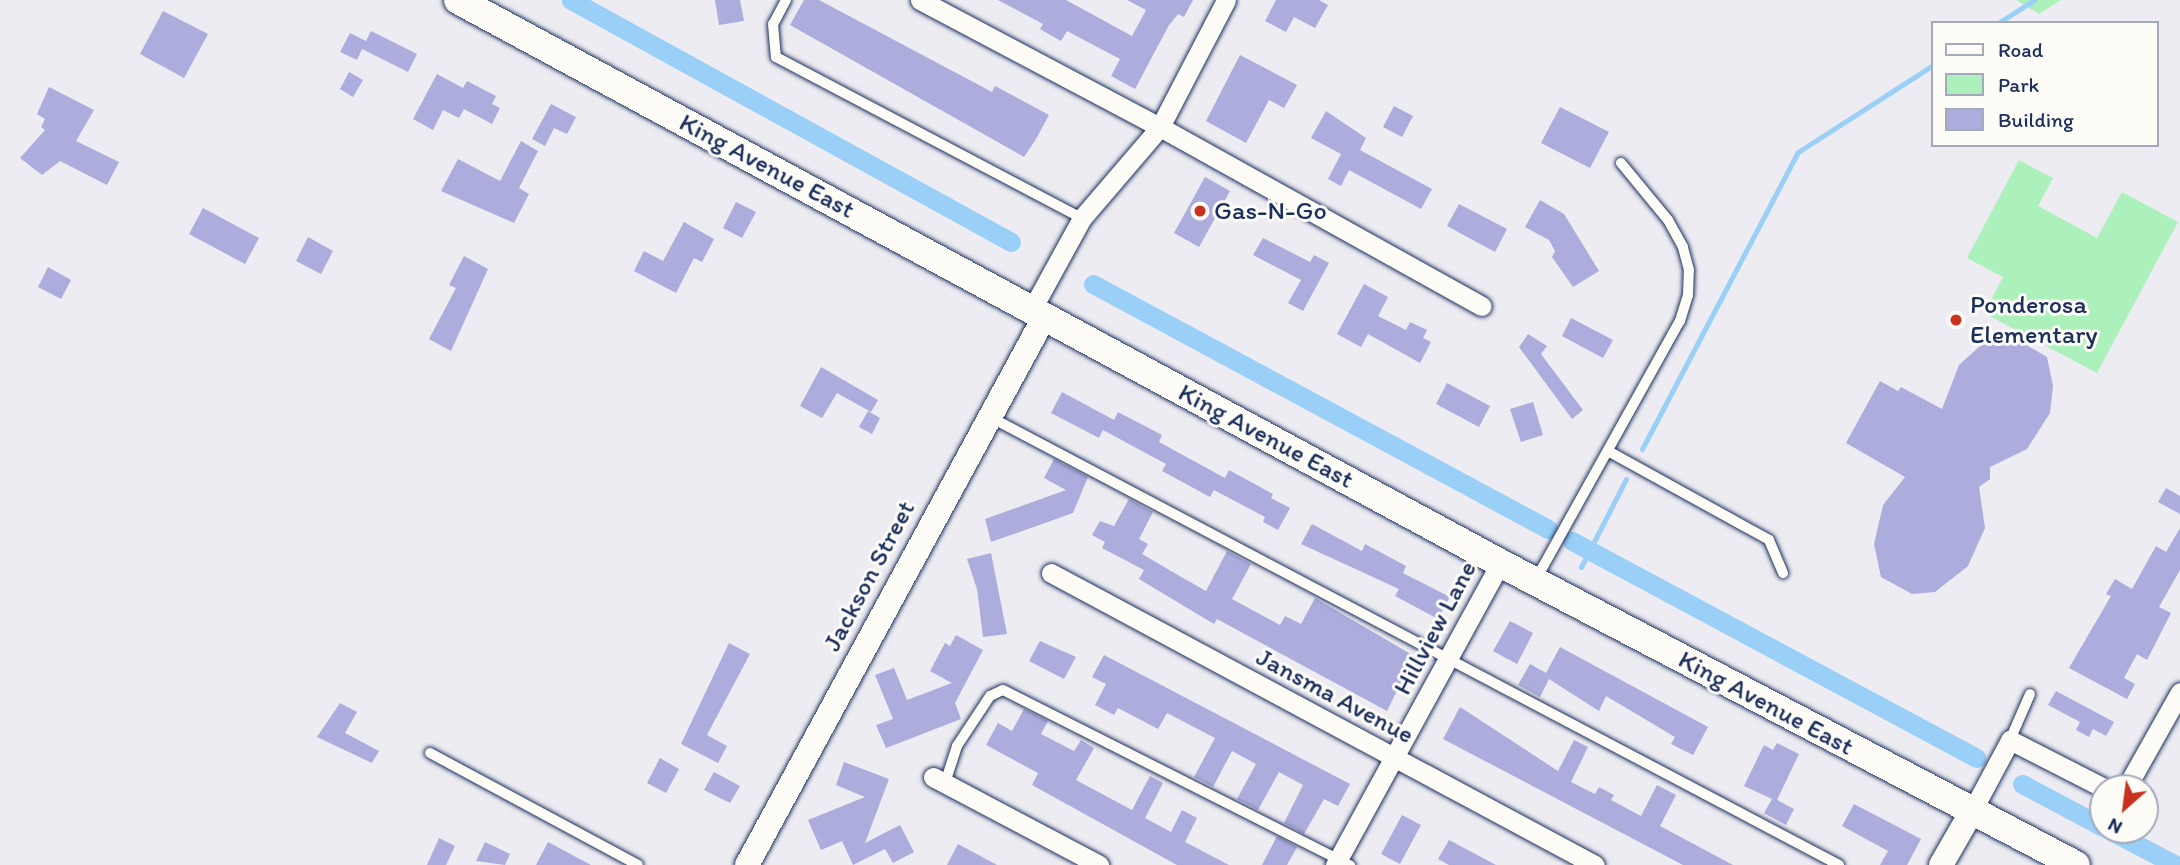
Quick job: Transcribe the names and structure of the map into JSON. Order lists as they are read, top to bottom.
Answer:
{
  "streets": {
    "main road": ["King Avenue East"],
    "street": ["Jackson Street", "Hillview Lane", "Jansma Avenue"]
  },
  "crossings": [
    ["King Avenue East", "Jackson Street"],
    ["King Avenue East", "Hillview Lane"],
    ["Hillview Lane", "Jansma Avenue"]
  ],
  "places": ["Gas-N-Go", "Ponderosa Elementary"],
  "legend": ["Road", "Park", "Building"],
  "north": "bottom left"
}
